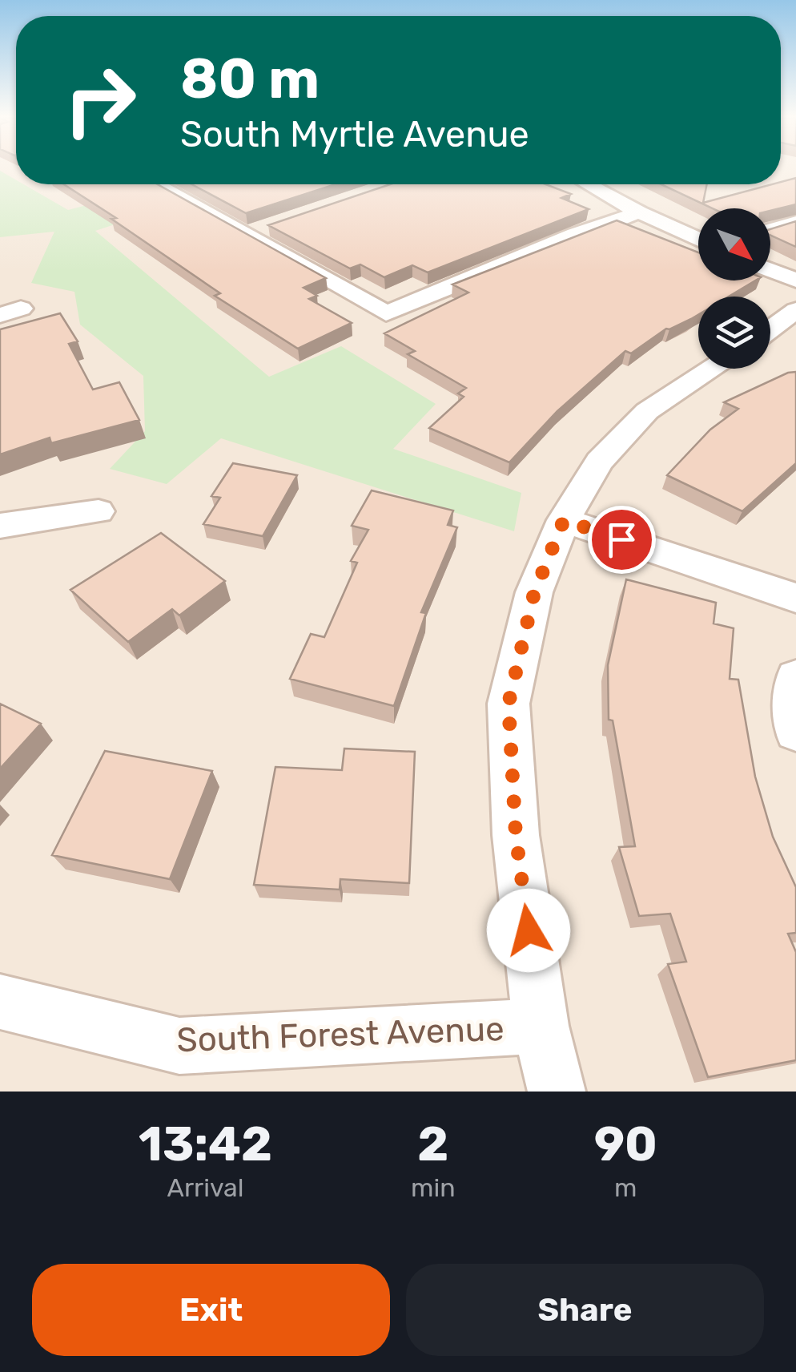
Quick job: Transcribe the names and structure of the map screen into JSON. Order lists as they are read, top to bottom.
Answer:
{
  "streets": {
    "street": ["South Forest Avenue"]
  },
  "north": "bottom right",
  "page": {
    "turn": ["80 m", "South Myrtle Avenue"],
    "eta": [
      "13:42",
      "Arrival",
      "2",
      "min",
      "90",
      "m"
    ],
    "buttons": ["Exit", "Share"]
  }
}
